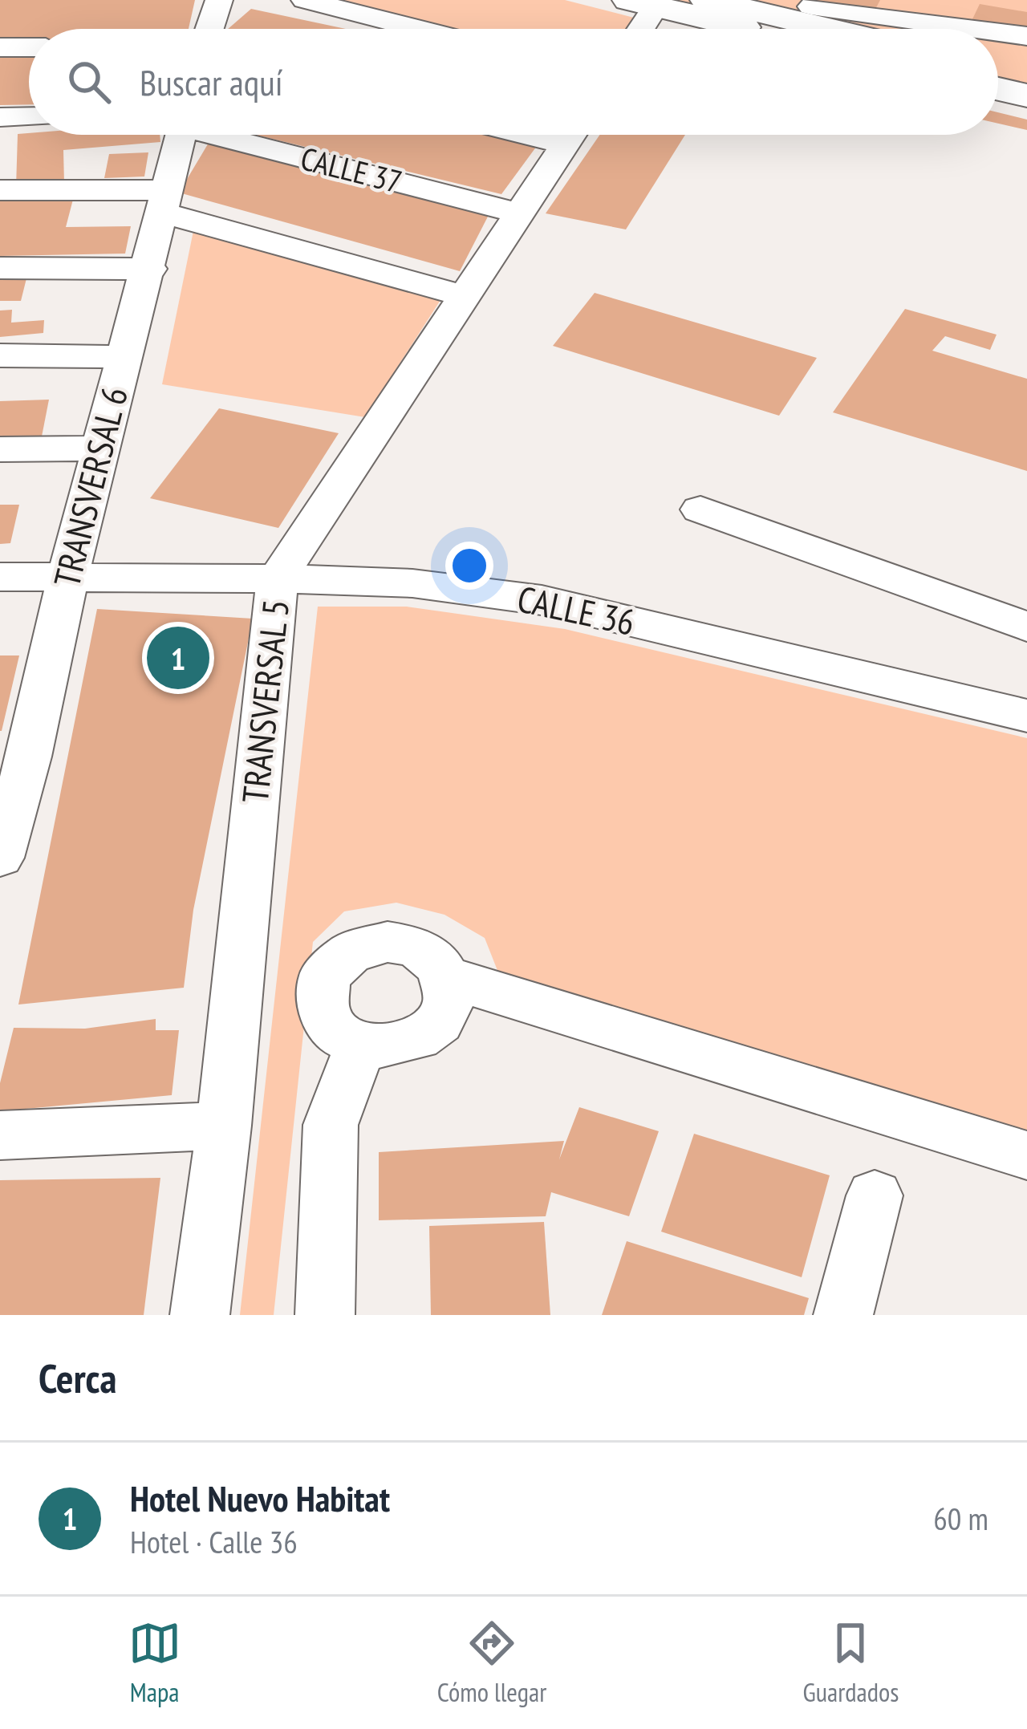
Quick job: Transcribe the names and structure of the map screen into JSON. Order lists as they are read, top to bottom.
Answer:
{
  "streets": {
    "street": [
      "CALLE 37",
      "TRANSVERSAL 6",
      "CALLE 36",
      "TRANSVERSAL 5"
    ]
  },
  "crossings": [
    ["CALLE 37", "TRANSVERSAL 5"],
    ["TRANSVERSAL 6", "CALLE 36"],
    ["CALLE 36", "TRANSVERSAL 5"]
  ],
  "page": {
    "search": "Buscar aquí",
    "pins": "1",
    "heading": "Cerca",
    "list": [
      {
        "mark": "1",
        "name": "Hotel Nuevo Habitat",
        "note": "Hotel · Calle 36",
        "value": "60 m"
      }
    ],
    "nav": ["Mapa", "Cómo llegar", "Guardados"]
  }
}
